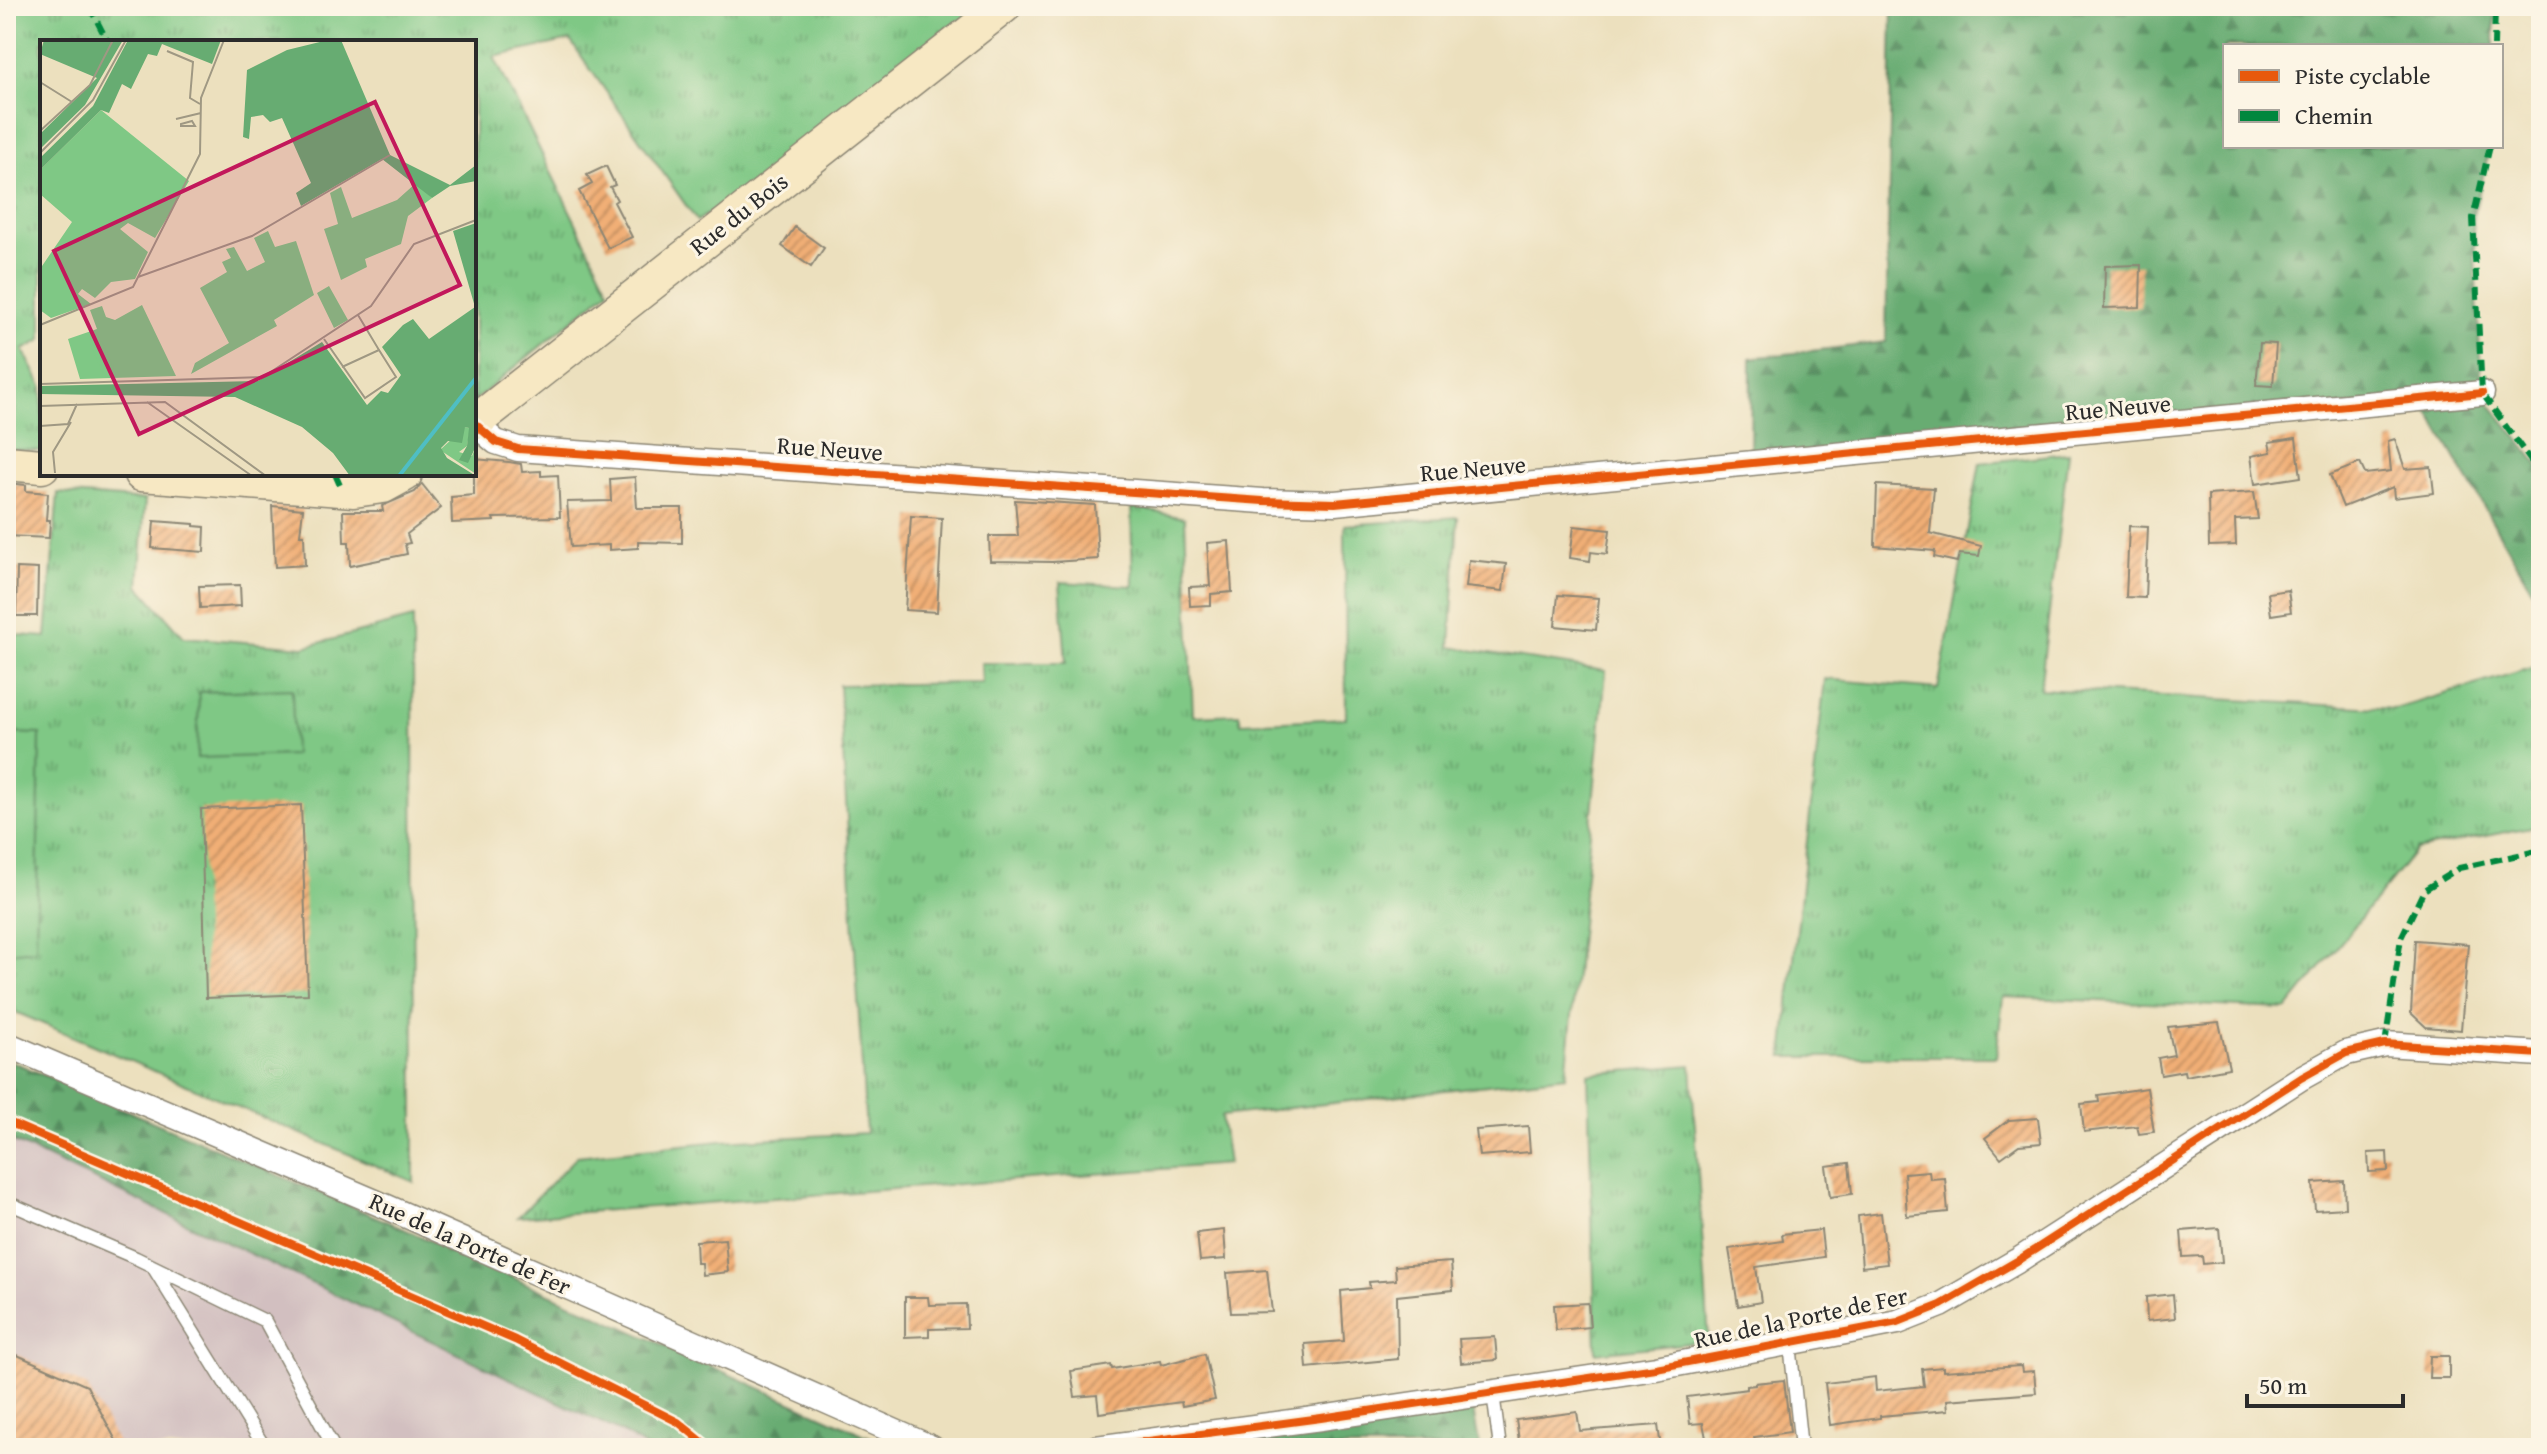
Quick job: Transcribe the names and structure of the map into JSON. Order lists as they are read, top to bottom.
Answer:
{
  "streets": {
    "street": ["Rue du Bois", "Rue Neuve", "Rue de la Porte de Fer"]
  },
  "legend": ["Piste cyclable", "Chemin"],
  "scale_bar": "50 m"
}
